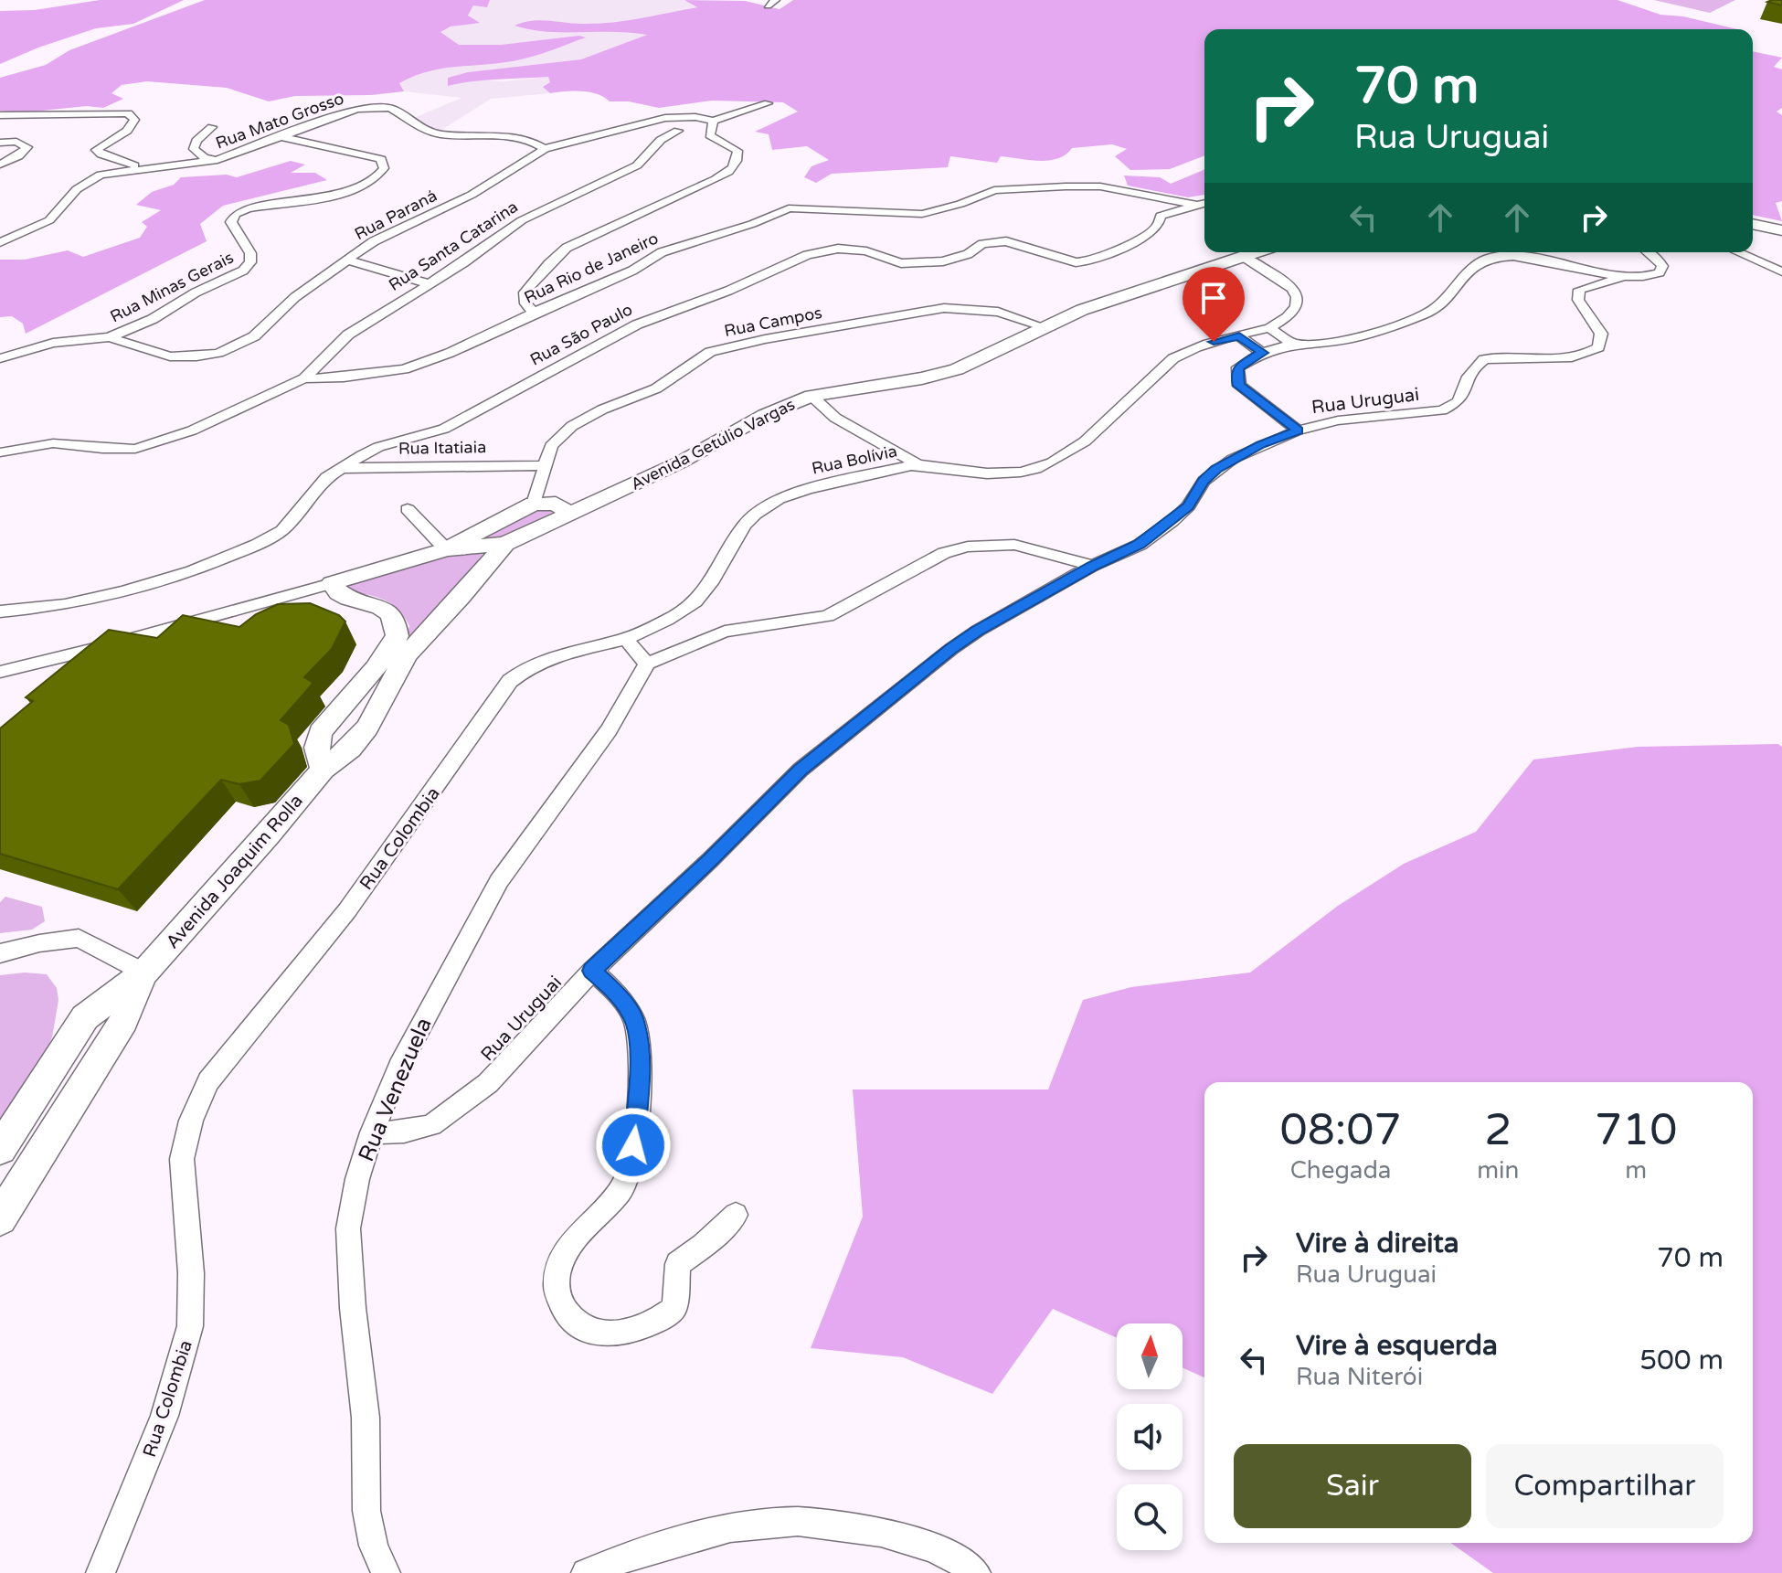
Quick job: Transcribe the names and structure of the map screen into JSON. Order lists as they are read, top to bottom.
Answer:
{
  "streets": {
    "street": [
      "Rua Mato Grosso",
      "Rua Paraná",
      "Rua Santa Catarina",
      "Rua Rio de Janeiro",
      "Rua Minas Gerais",
      "Rua Campos",
      "Rua São Paulo",
      "Rua Uruguai",
      "Avenida Getúlio Vargas",
      "Rua Itatiaia",
      "Rua Bolívia",
      "Rua Colombia",
      "Avenida Joaquim Rolla",
      "Rua Venezuela"
    ]
  },
  "crossings": [
    ["Rua Mato Grosso", "Rua Paraná"],
    ["Rua Mato Grosso", "Rua Minas Gerais"],
    ["Rua Paraná", "Rua Minas Gerais"],
    ["Rua Santa Catarina", "Rua Rio de Janeiro"],
    ["Rua Rio de Janeiro", "Rua São Paulo"],
    ["Rua Campos", "Avenida Getúlio Vargas"],
    ["Rua Campos", "Rua Itatiaia"],
    ["Rua São Paulo", "Rua Itatiaia"],
    ["Rua Uruguai", "Rua Venezuela"],
    ["Avenida Getúlio Vargas", "Avenida Joaquim Rolla"],
    ["Rua Bolívia", "Rua Colombia"]
  ],
  "north": "top",
  "page": {
    "turn": ["70 m", "Rua Uruguai"],
    "eta": [
      "08:07",
      "Chegada",
      "2",
      "min",
      "710",
      "m"
    ],
    "list": [
      {
        "name": "Vire à direita",
        "note": "Rua Uruguai",
        "value": "70 m"
      },
      {
        "name": "Vire à esquerda",
        "note": "Rua Niterói",
        "value": "500 m"
      }
    ],
    "buttons": ["Sair", "Compartilhar"]
  }
}
